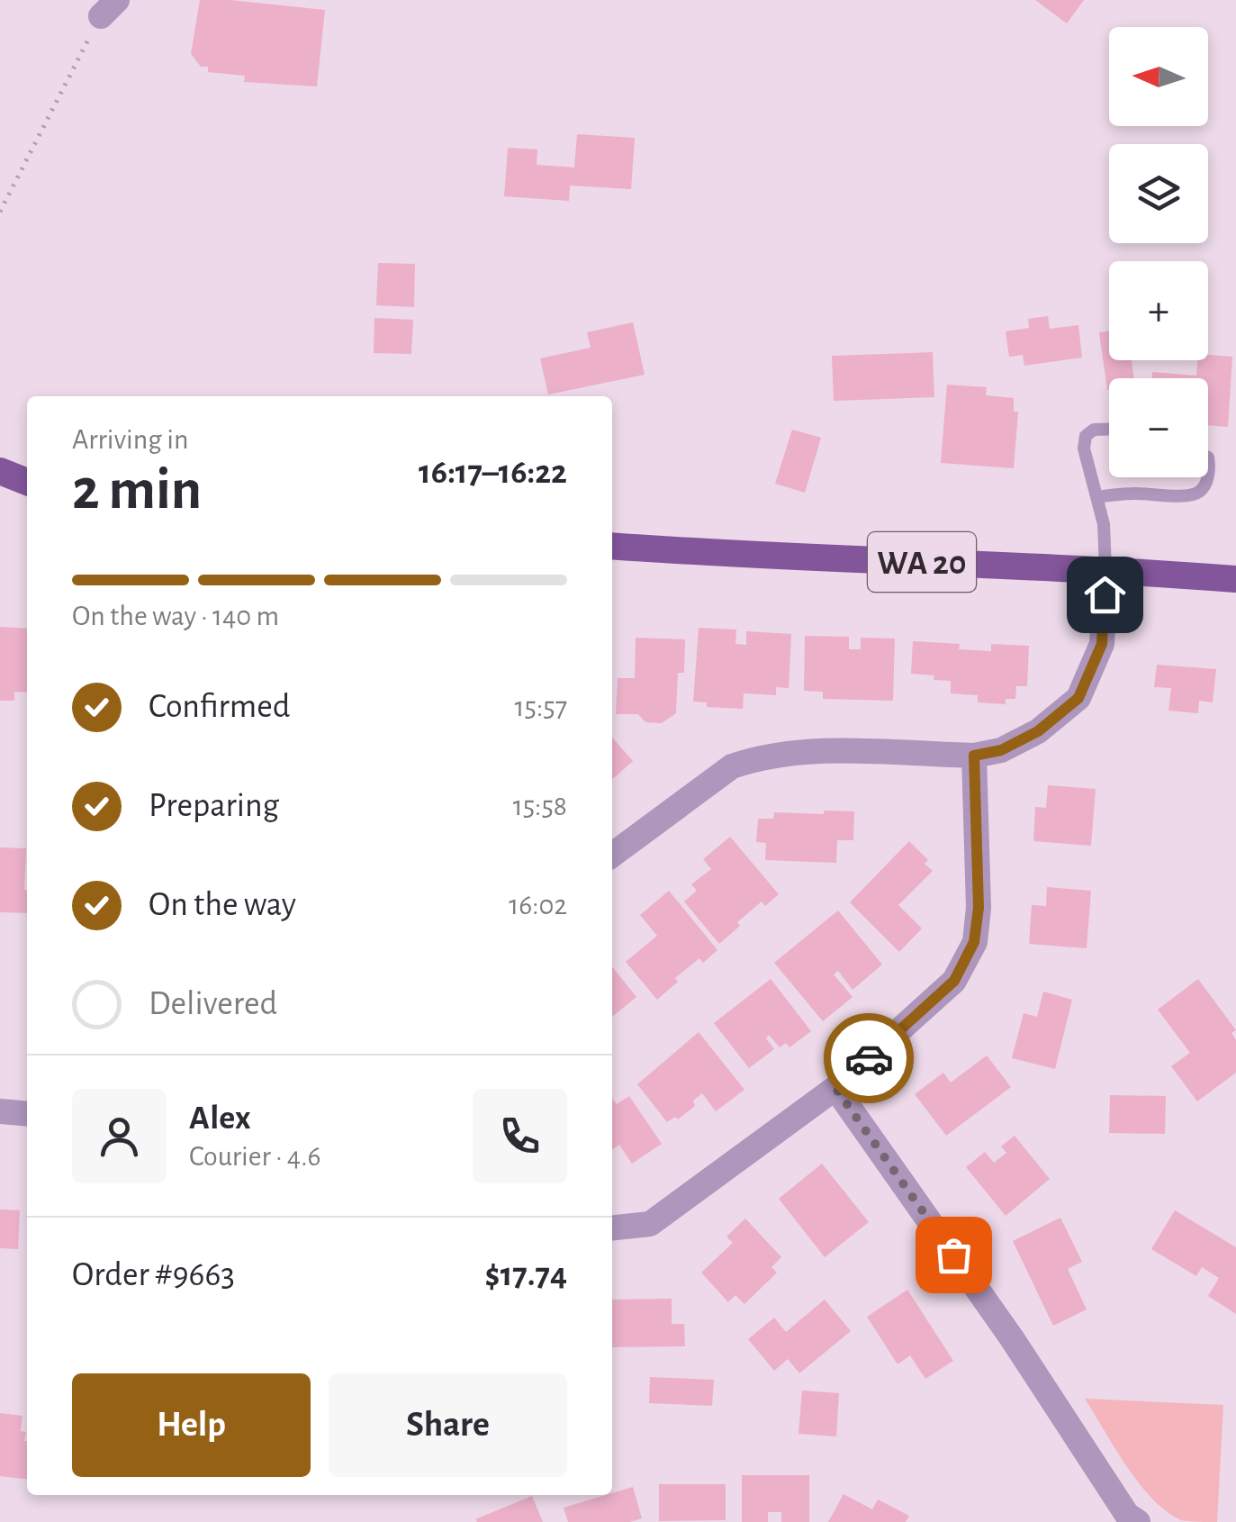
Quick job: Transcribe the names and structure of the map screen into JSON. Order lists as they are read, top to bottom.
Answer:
{
  "streets": {
    "main road": ["WA 20"]
  },
  "north": "left",
  "page": {
    "map_buttons": ["+", "−"],
    "heading": ["2 min", "Arriving in", "16:17–16:22"],
    "panel": [
      "Alex",
      "Courier · 4.6",
      "Order #9663",
      "$17.74"
    ],
    "bar": "On the way · 140 m",
    "list": [
      ["Confirmed", "15:57"],
      ["Preparing", "15:58"],
      ["On the way", "16:02"],
      "Delivered"
    ],
    "buttons": ["Help", "Share"]
  }
}
